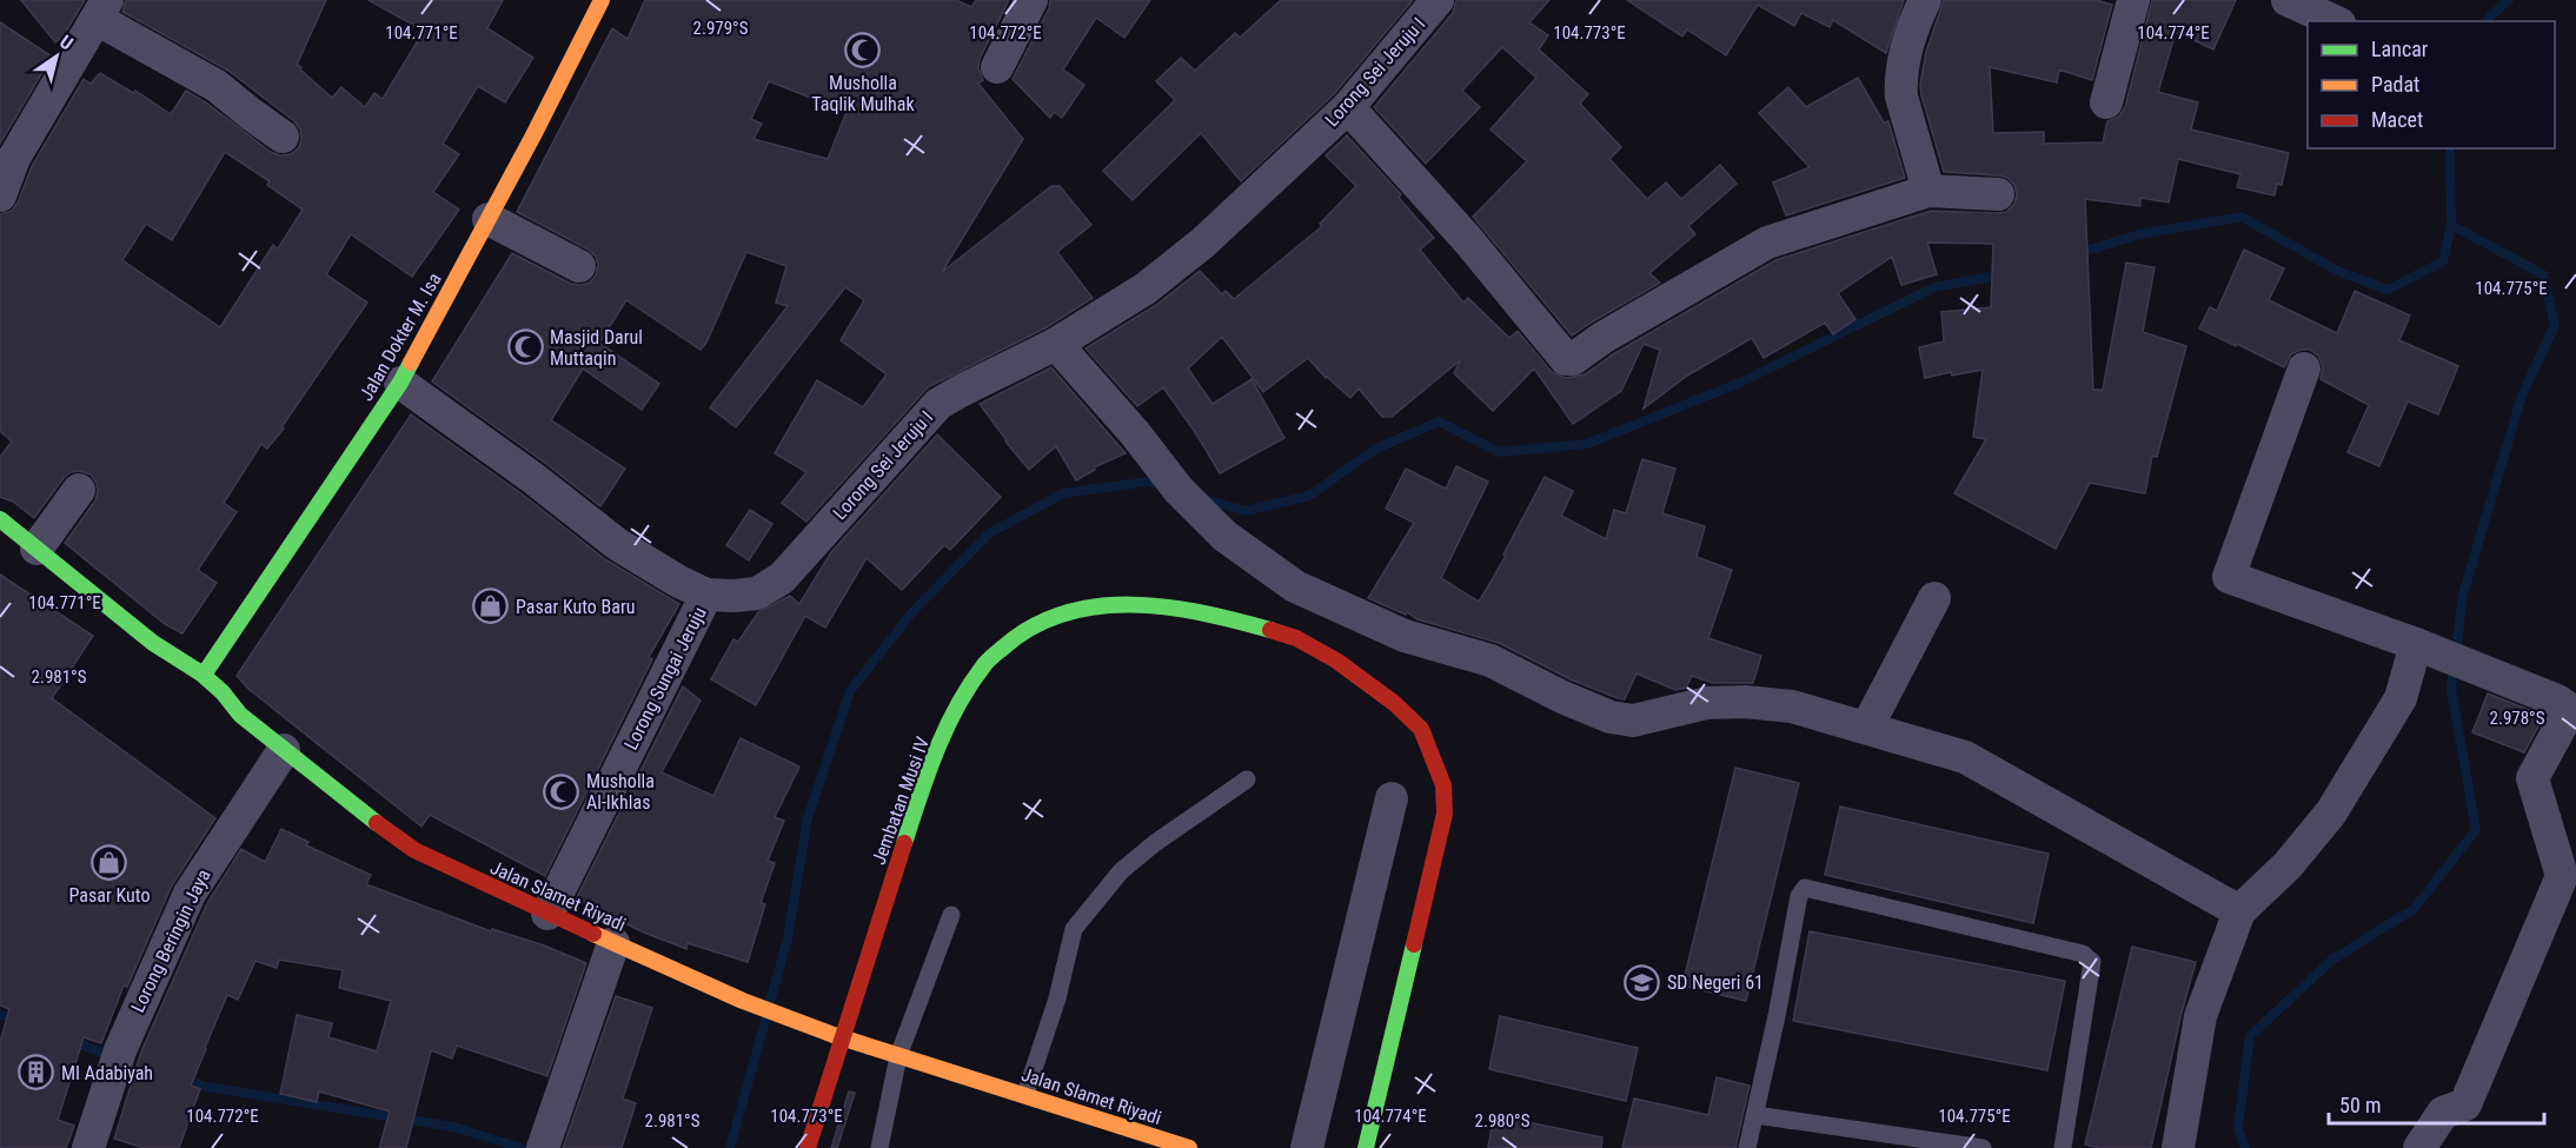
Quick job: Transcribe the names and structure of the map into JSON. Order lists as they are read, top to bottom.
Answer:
{
  "streets": {
    "street": [
      "Lorong Sei Jeruju I",
      "Jalan Dokter M. Isa",
      "Lorong Sungai Jeruju",
      "Jembatan Musi IV",
      "Jalan Slamet Riyadi",
      "Lorong Beringin Jaya"
    ]
  },
  "crossings": [
    ["Lorong Sei Jeruju I", "Jalan Dokter M. Isa"],
    ["Lorong Sei Jeruju I", "Lorong Sungai Jeruju"],
    ["Jalan Dokter M. Isa", "Jalan Slamet Riyadi"],
    ["Lorong Sungai Jeruju", "Jalan Slamet Riyadi"],
    ["Jalan Slamet Riyadi", "Lorong Beringin Jaya"]
  ],
  "places": {
    "mosque": ["Musholla Taqlik Mulhak", "Masjid Darul Muttaqin", "Musholla Al-Ikhlas"],
    "shop": ["Pasar Kuto Baru", "Pasar Kuto"],
    "school or university": ["SD Negeri 61"],
    "building": ["MI Adabiyah"]
  },
  "legend": ["Lancar", "Padat", "Macet"],
  "scale_bar": "50 m",
  "north": "top right",
  "coordinates": [
    "2.979°S",
    "104.771°E",
    "104.772°E",
    "104.773°E",
    "104.774°E",
    "104.775°E",
    "2.981°S",
    "2.978°S",
    "2.980°S"
  ]
}
